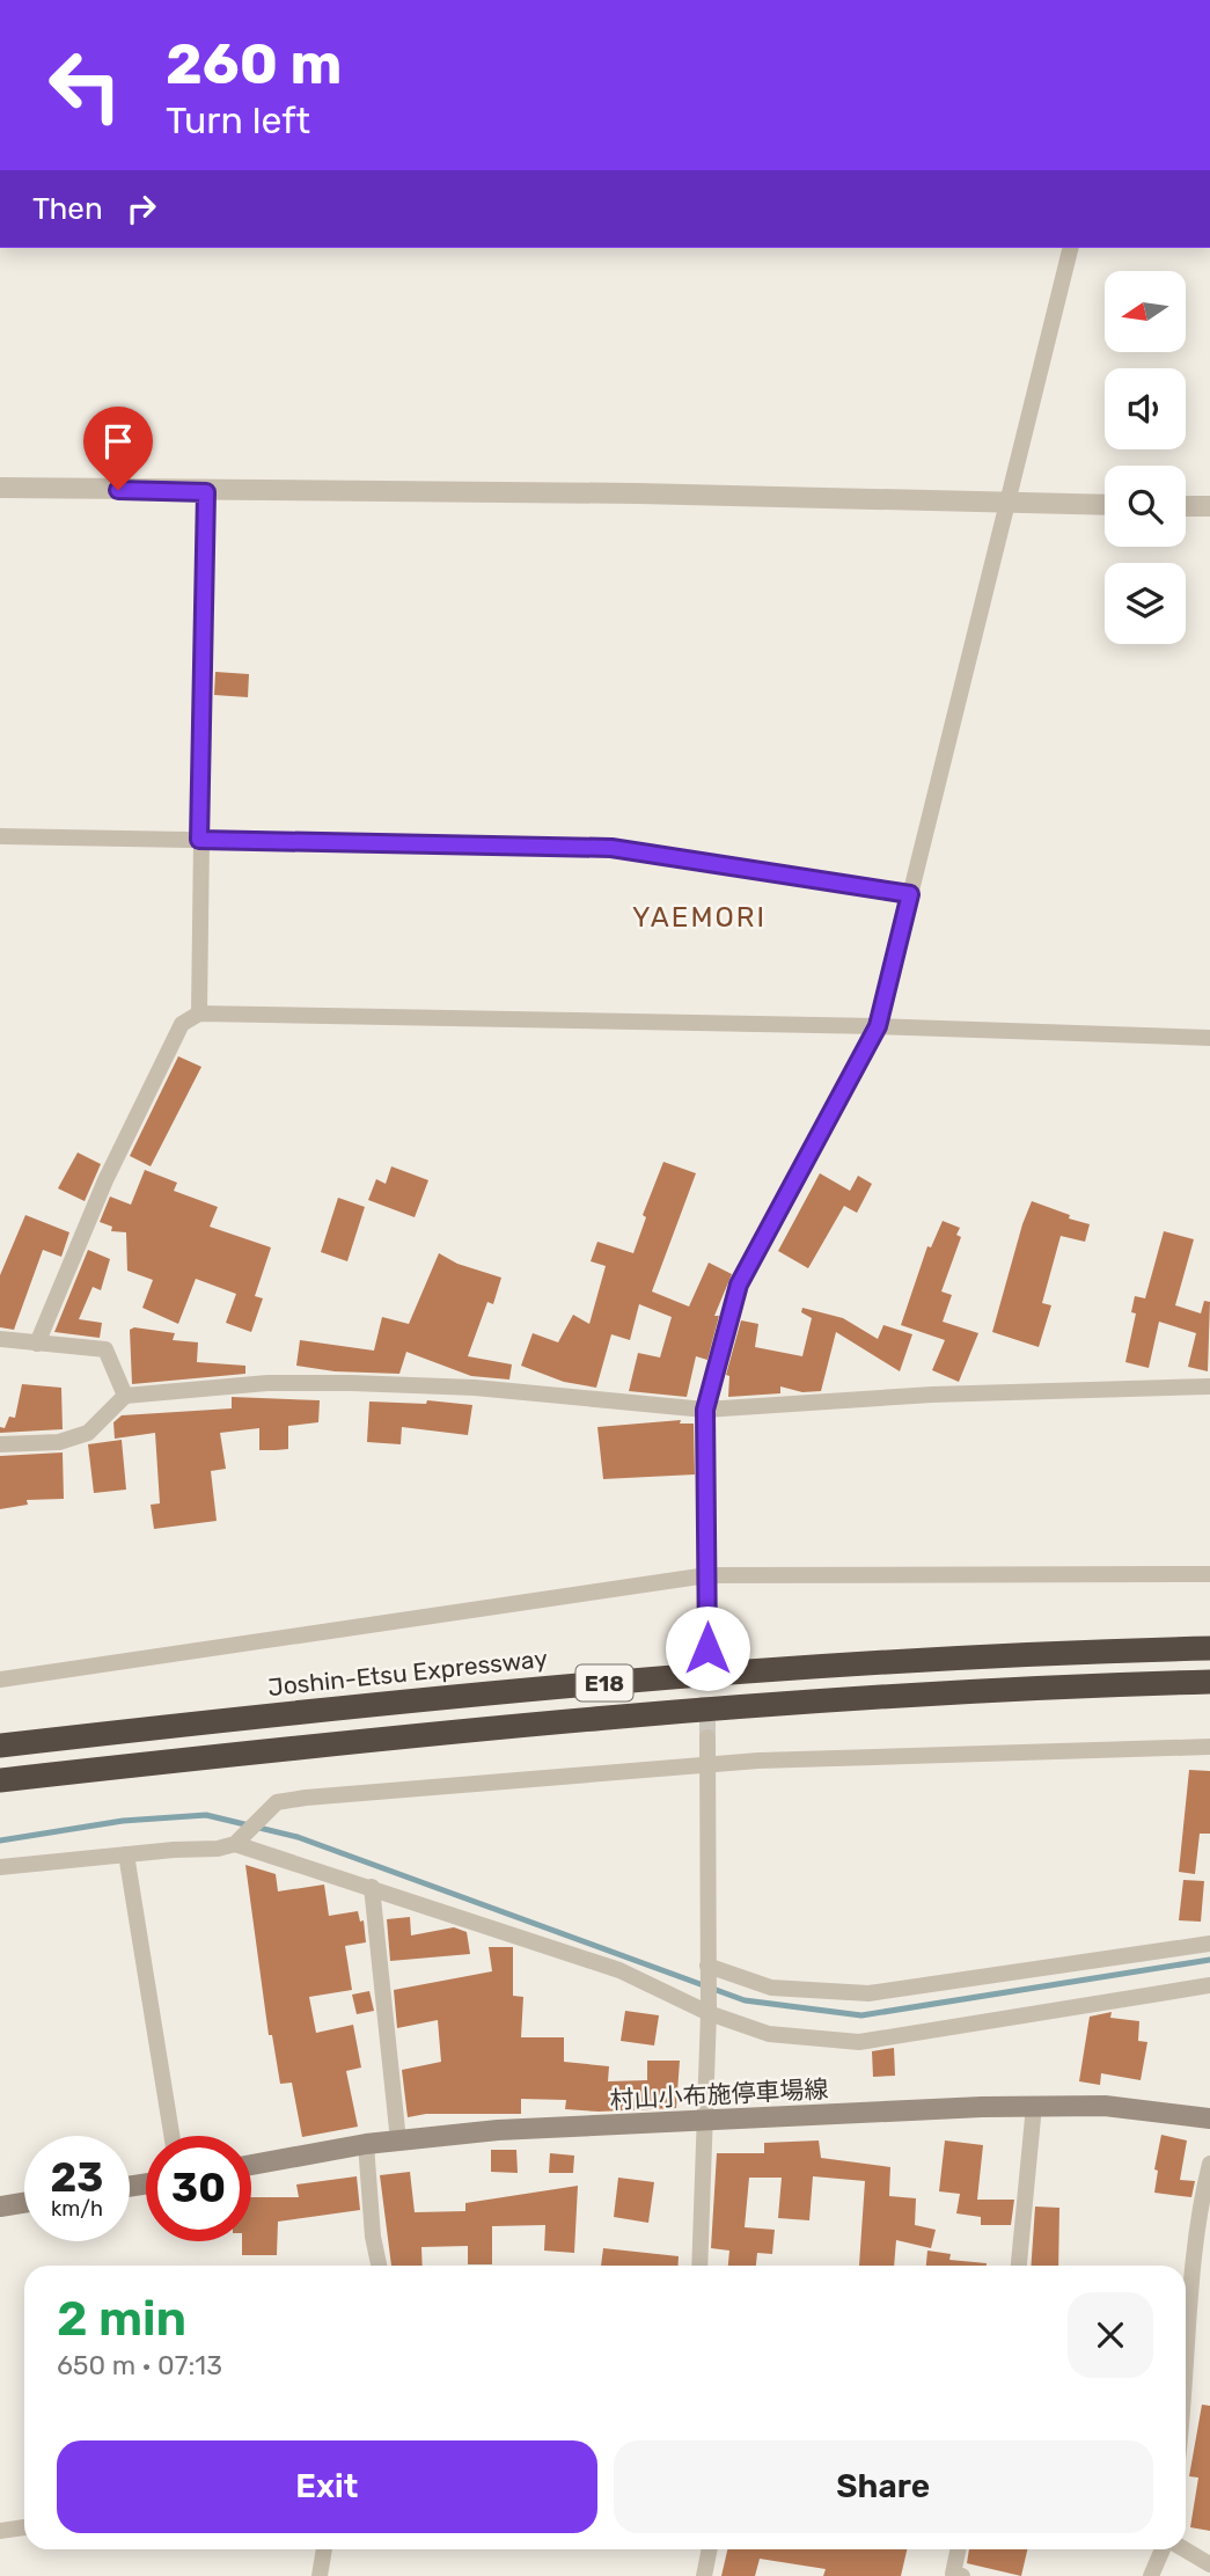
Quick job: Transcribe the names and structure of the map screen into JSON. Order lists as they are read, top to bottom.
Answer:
{
  "streets": {
    "highway": ["Joshin-Etsu Expressway", "E18"],
    "main road": ["村山小布施停車場線"]
  },
  "districts": ["YAEMORI"],
  "north": "left",
  "page": {
    "turn": ["260 m", "Turn left"],
    "then": "Then",
    "speed": "23 km/h",
    "limit": "30",
    "heading": ["2 min", "650 m · 07:13"],
    "buttons": ["Exit", "Share"]
  }
}
